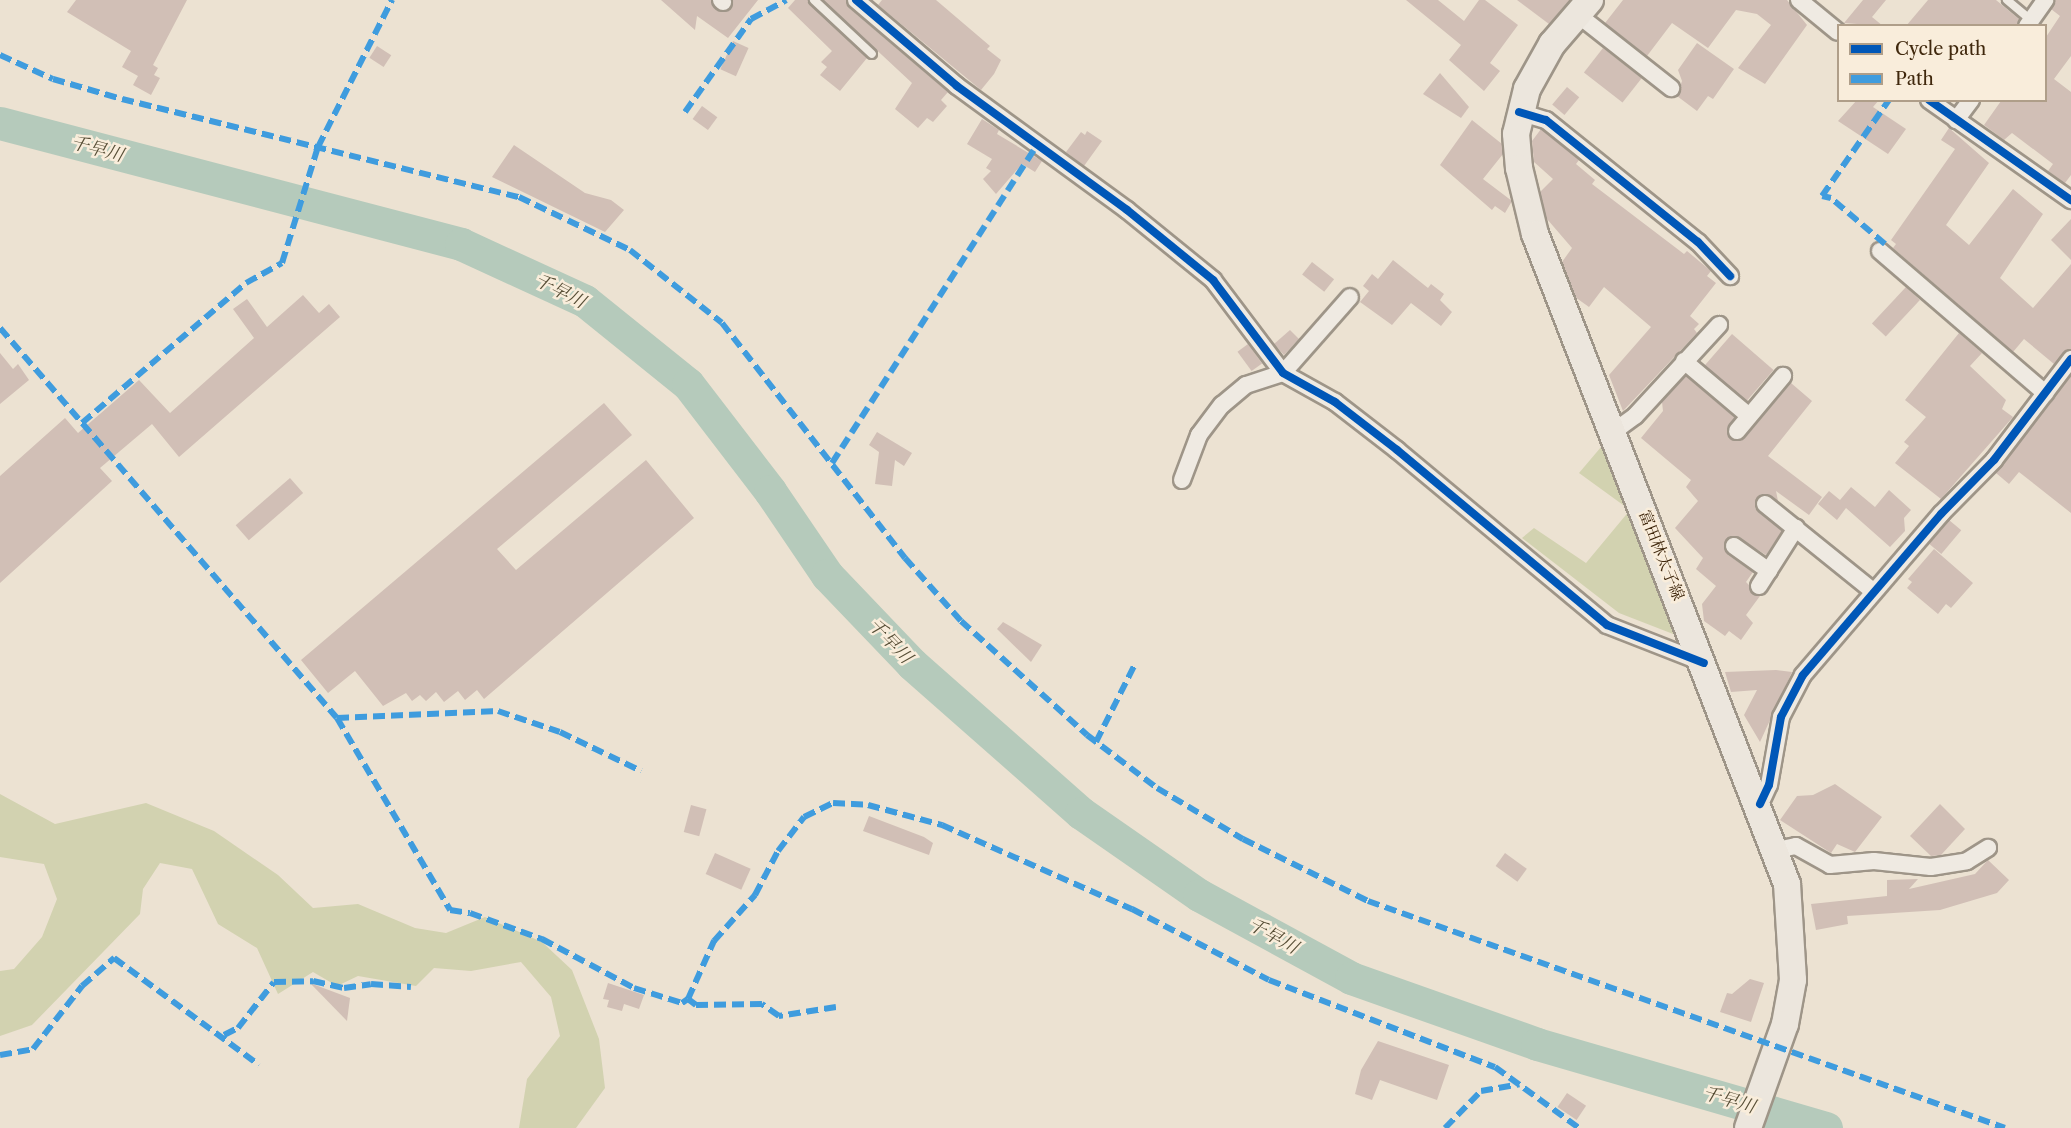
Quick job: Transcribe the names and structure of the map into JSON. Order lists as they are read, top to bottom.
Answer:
{
  "streets": {
    "main road": ["富田林太子線"]
  },
  "water": ["千早川"],
  "legend": ["Cycle path", "Path"]
}
